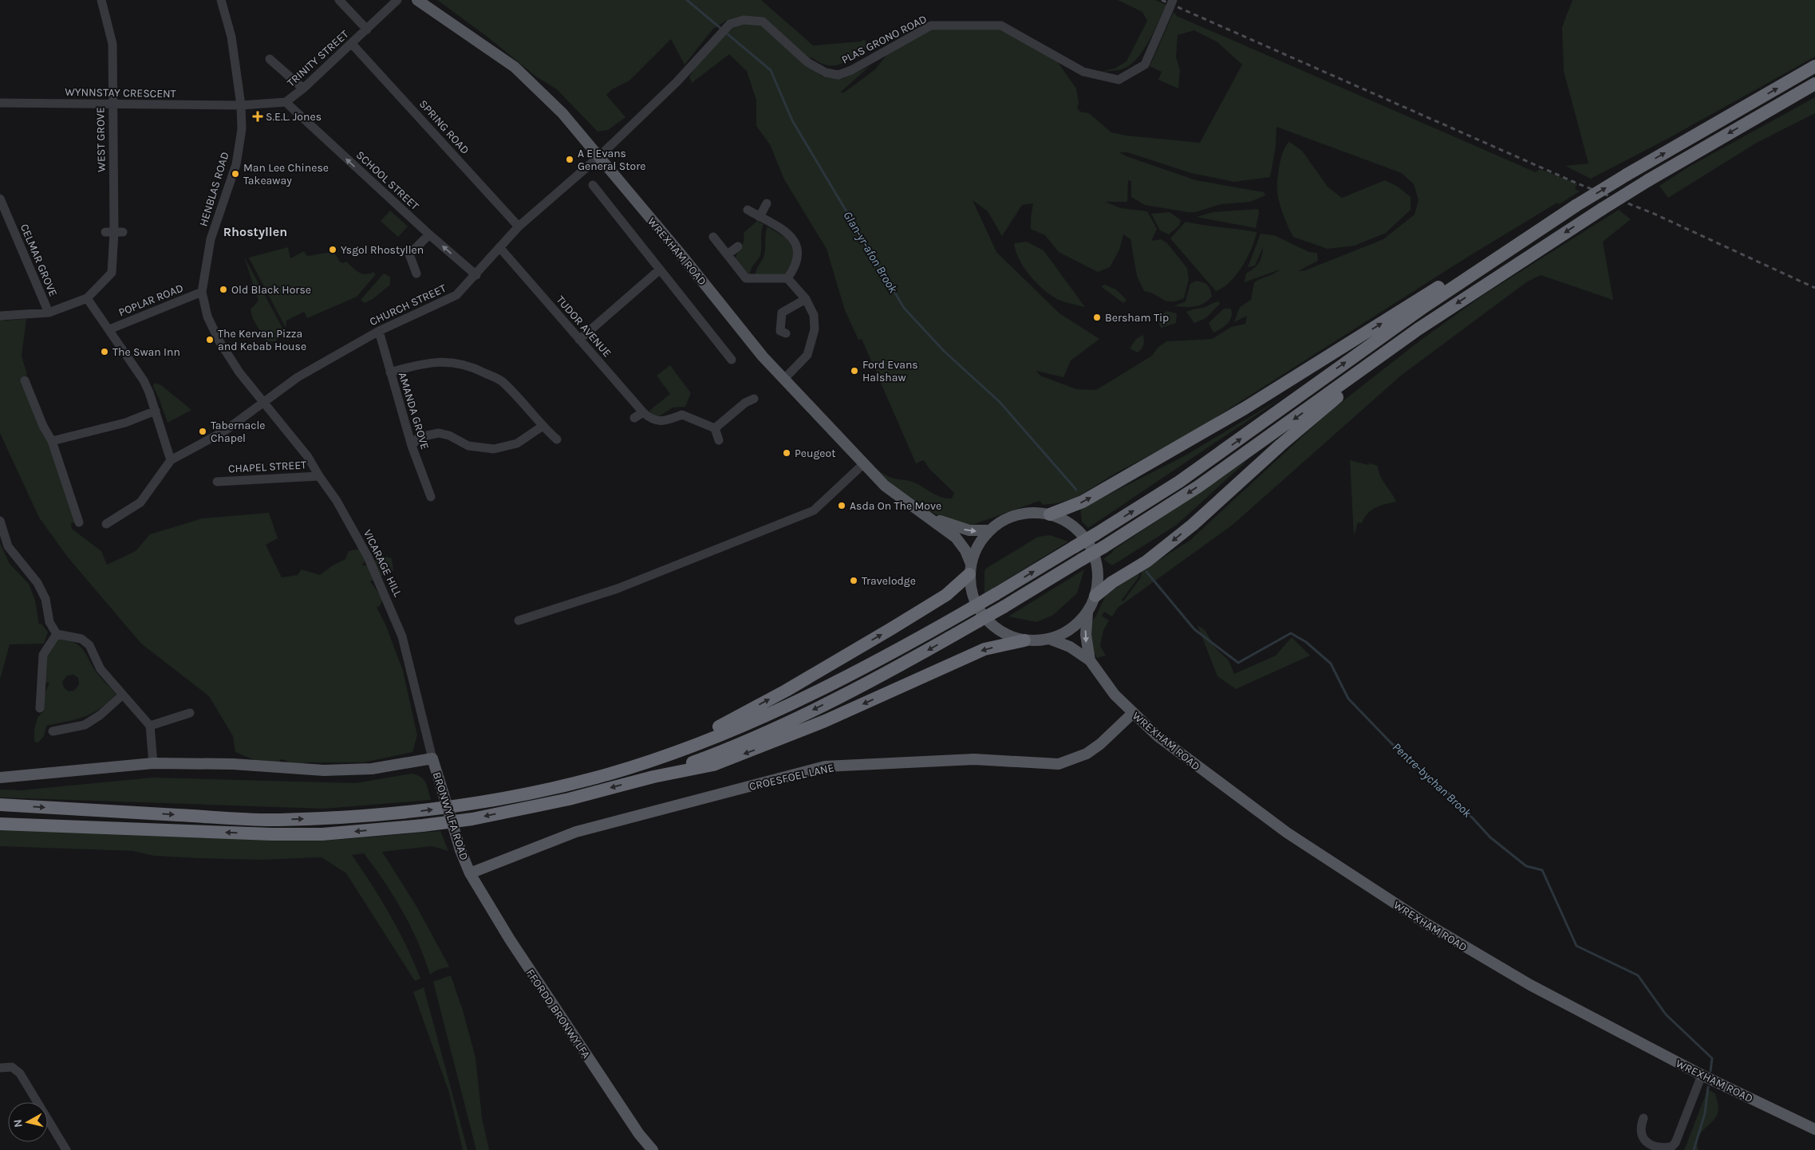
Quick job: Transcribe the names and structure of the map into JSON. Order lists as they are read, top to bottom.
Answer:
{
  "streets": {
    "main road": [
      "WREXHAM ROAD",
      "CROESFOEL LANE",
      "BRONWYLFA ROAD",
      "FFORDD BRONWYLFA"
    ],
    "street": [
      "PLAS GRONO ROAD",
      "TRINITY STREET",
      "WYNNSTAY CRESCENT",
      "SPRING ROAD",
      "WEST GROVE",
      "SCHOOL STREET",
      "HENBLAS ROAD",
      "CELMAR GROVE",
      "POPLAR ROAD",
      "CHURCH STREET",
      "TUDOR AVENUE",
      "AMANDA GROVE",
      "CHAPEL STREET",
      "VICARAGE HILL"
    ]
  },
  "crossings": [
    ["PLAS GRONO ROAD", "WREXHAM ROAD"],
    ["PLAS GRONO ROAD", "CHURCH STREET"],
    ["TRINITY STREET", "WYNNSTAY CRESCENT"],
    ["TRINITY STREET", "SPRING ROAD"],
    ["TRINITY STREET", "SCHOOL STREET"],
    ["TRINITY STREET", "HENBLAS ROAD"],
    ["WYNNSTAY CRESCENT", "WEST GROVE"],
    ["WYNNSTAY CRESCENT", "HENBLAS ROAD"],
    ["SPRING ROAD", "CHURCH STREET"],
    ["WEST GROVE", "CELMAR GROVE"],
    ["SCHOOL STREET", "CHURCH STREET"],
    ["HENBLAS ROAD", "POPLAR ROAD"],
    ["HENBLAS ROAD", "VICARAGE HILL"],
    ["WREXHAM ROAD", "CHURCH STREET"],
    ["WREXHAM ROAD", "CROESFOEL LANE"],
    ["POPLAR ROAD", "VICARAGE HILL"],
    ["CHURCH STREET", "TUDOR AVENUE"],
    ["CHURCH STREET", "AMANDA GROVE"],
    ["CHURCH STREET", "VICARAGE HILL"],
    ["CHAPEL STREET", "VICARAGE HILL"],
    ["VICARAGE HILL", "BRONWYLFA ROAD"],
    ["CROESFOEL LANE", "BRONWYLFA ROAD"],
    ["CROESFOEL LANE", "FFORDD BRONWYLFA"],
    ["BRONWYLFA ROAD", "FFORDD BRONWYLFA"]
  ],
  "one_way": ["SCHOOL STREET"],
  "districts": ["Rhostyllen"],
  "water": ["Glan-yr-afon Brook", "Pentre-bychan Brook"],
  "places": {
    "health": ["S.E.L. Jones"],
    "other": [
      "A E Evans General Store",
      "Man Lee Chinese Takeaway",
      "Ysgol Rhostyllen",
      "Old Black Horse",
      "Bersham Tip",
      "The Kervan Pizza and Kebab House",
      "The Swan Inn",
      "Ford Evans Halshaw",
      "Tabernacle Chapel",
      "Peugeot",
      "Asda On The Move",
      "Travelodge"
    ]
  },
  "north": "left"
}
